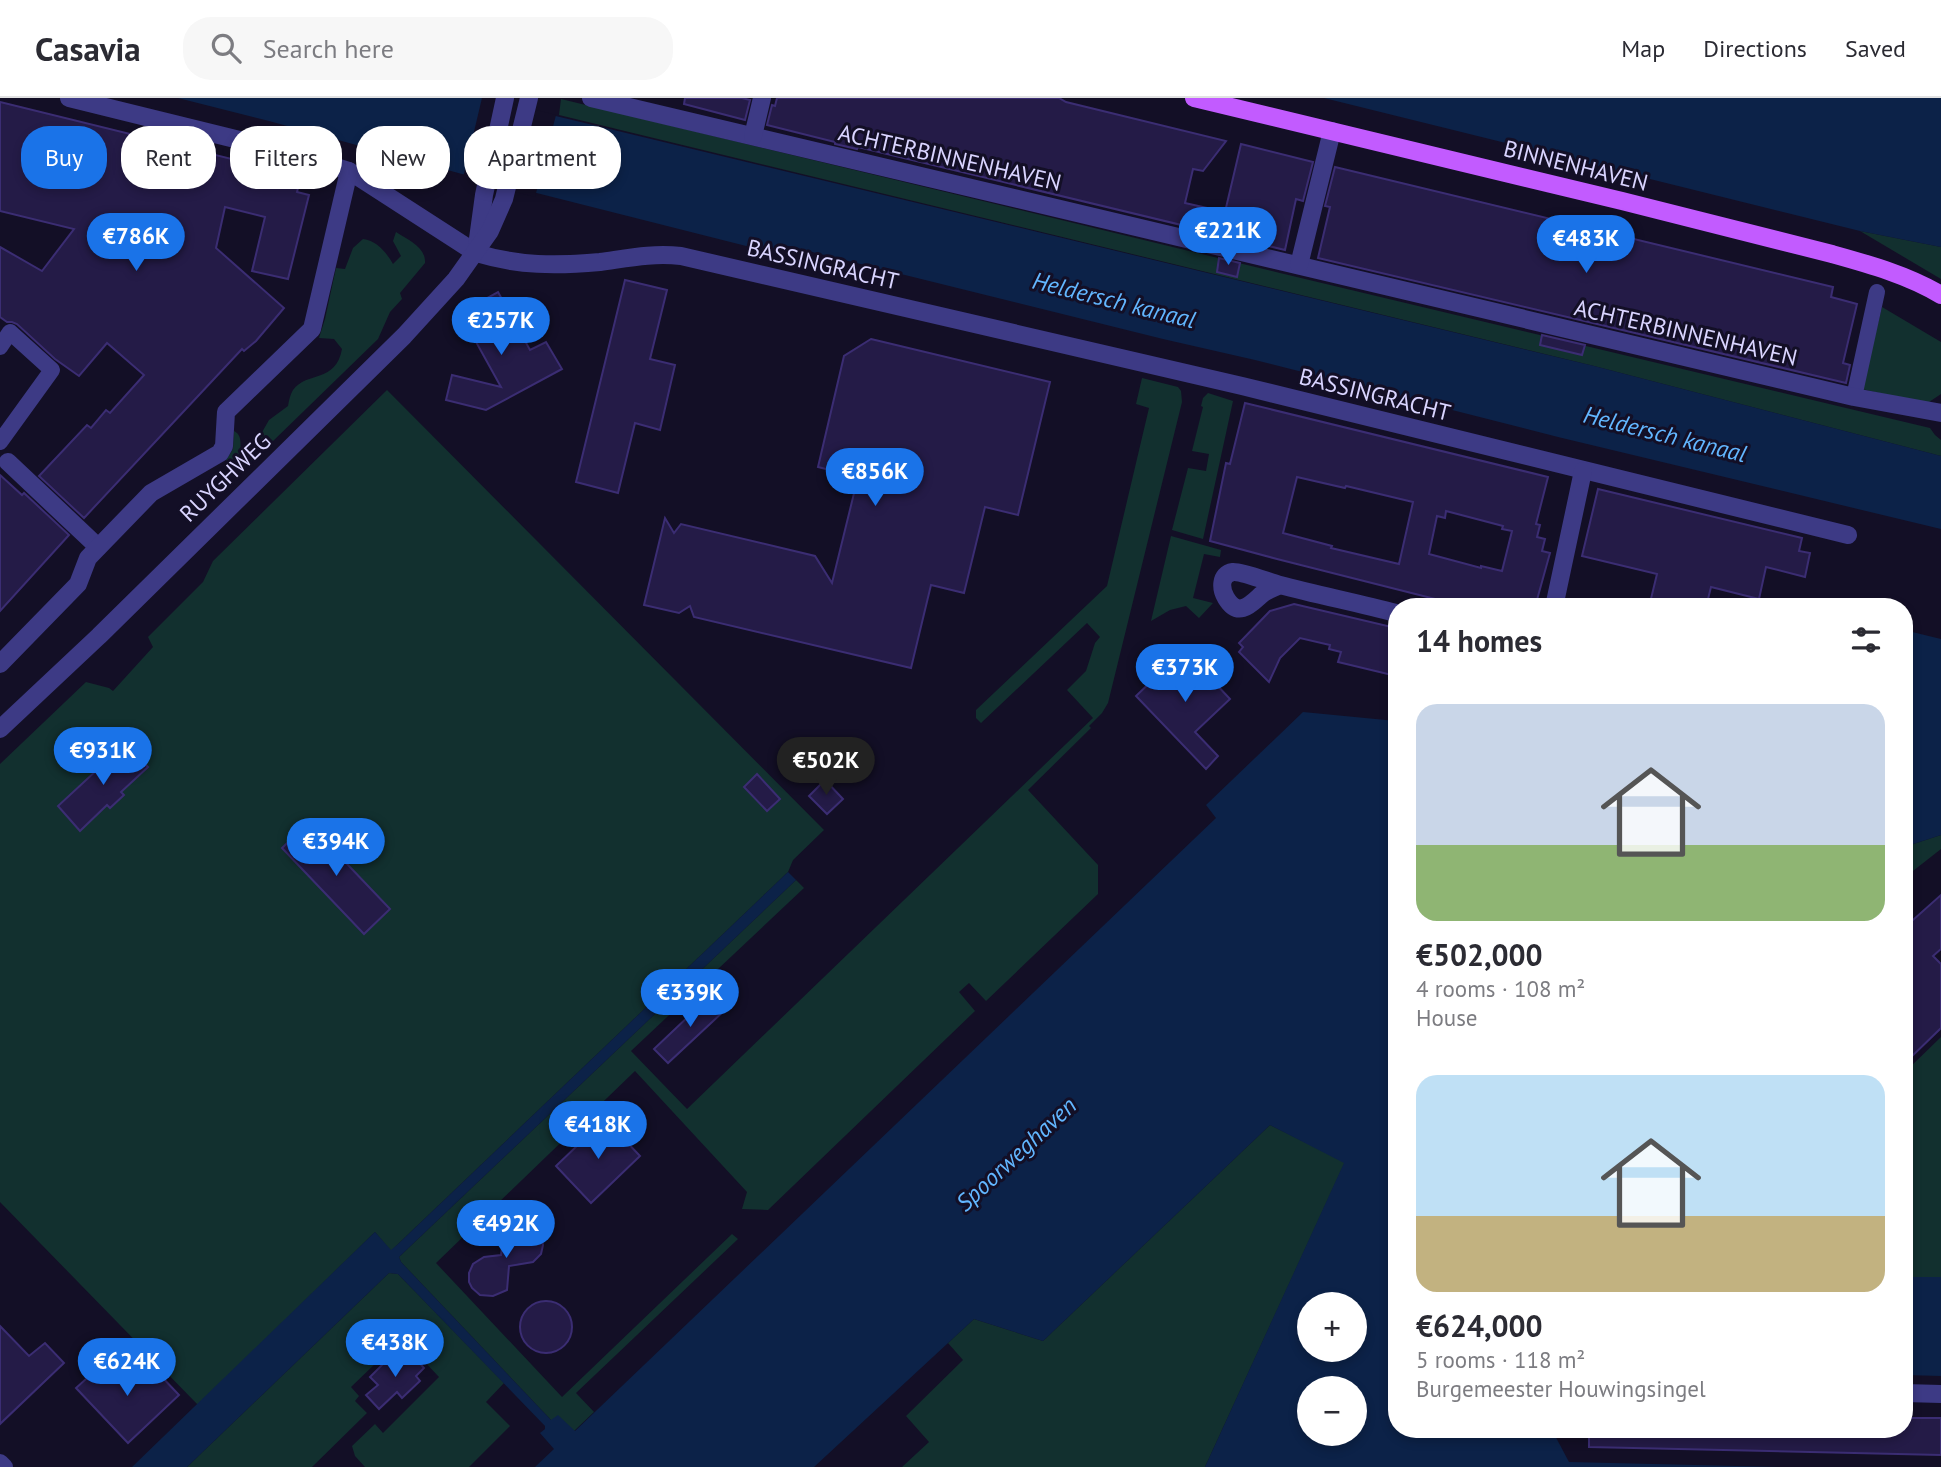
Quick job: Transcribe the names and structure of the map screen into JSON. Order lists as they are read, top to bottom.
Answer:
{
  "streets": {
    "main road": ["BINNENHAVEN"],
    "street": ["ACHTERBINNENHAVEN", "BASSINGRACHT", "RUYGHWEG"]
  },
  "crossings": [
    ["BASSINGRACHT", "RUYGHWEG"]
  ],
  "water": ["Heldersch kanaal", "Spoorweghaven"],
  "page": {
    "header": "Casavia",
    "search": "Search here",
    "nav": ["Map", "Directions", "Saved"],
    "chip": [
      "Buy",
      "Rent",
      "Filters",
      "New",
      "Apartment"
    ],
    "price": [
      "€221K",
      "€786K",
      "€483K",
      "€257K",
      "€856K",
      "€373K",
      "€931K",
      "€502K",
      "€394K",
      "€339K",
      "€418K",
      "€492K",
      "€438K",
      "€624K"
    ],
    "heading": "14 homes",
    "list": [
      {
        "name": "€502,000",
        "note": "4 rooms · 108 m² · House"
      },
      {
        "name": "€624,000",
        "note": "5 rooms · 118 m² · Burgemeester Houwingsingel"
      }
    ],
    "map_buttons": ["+", "−"]
  }
}
